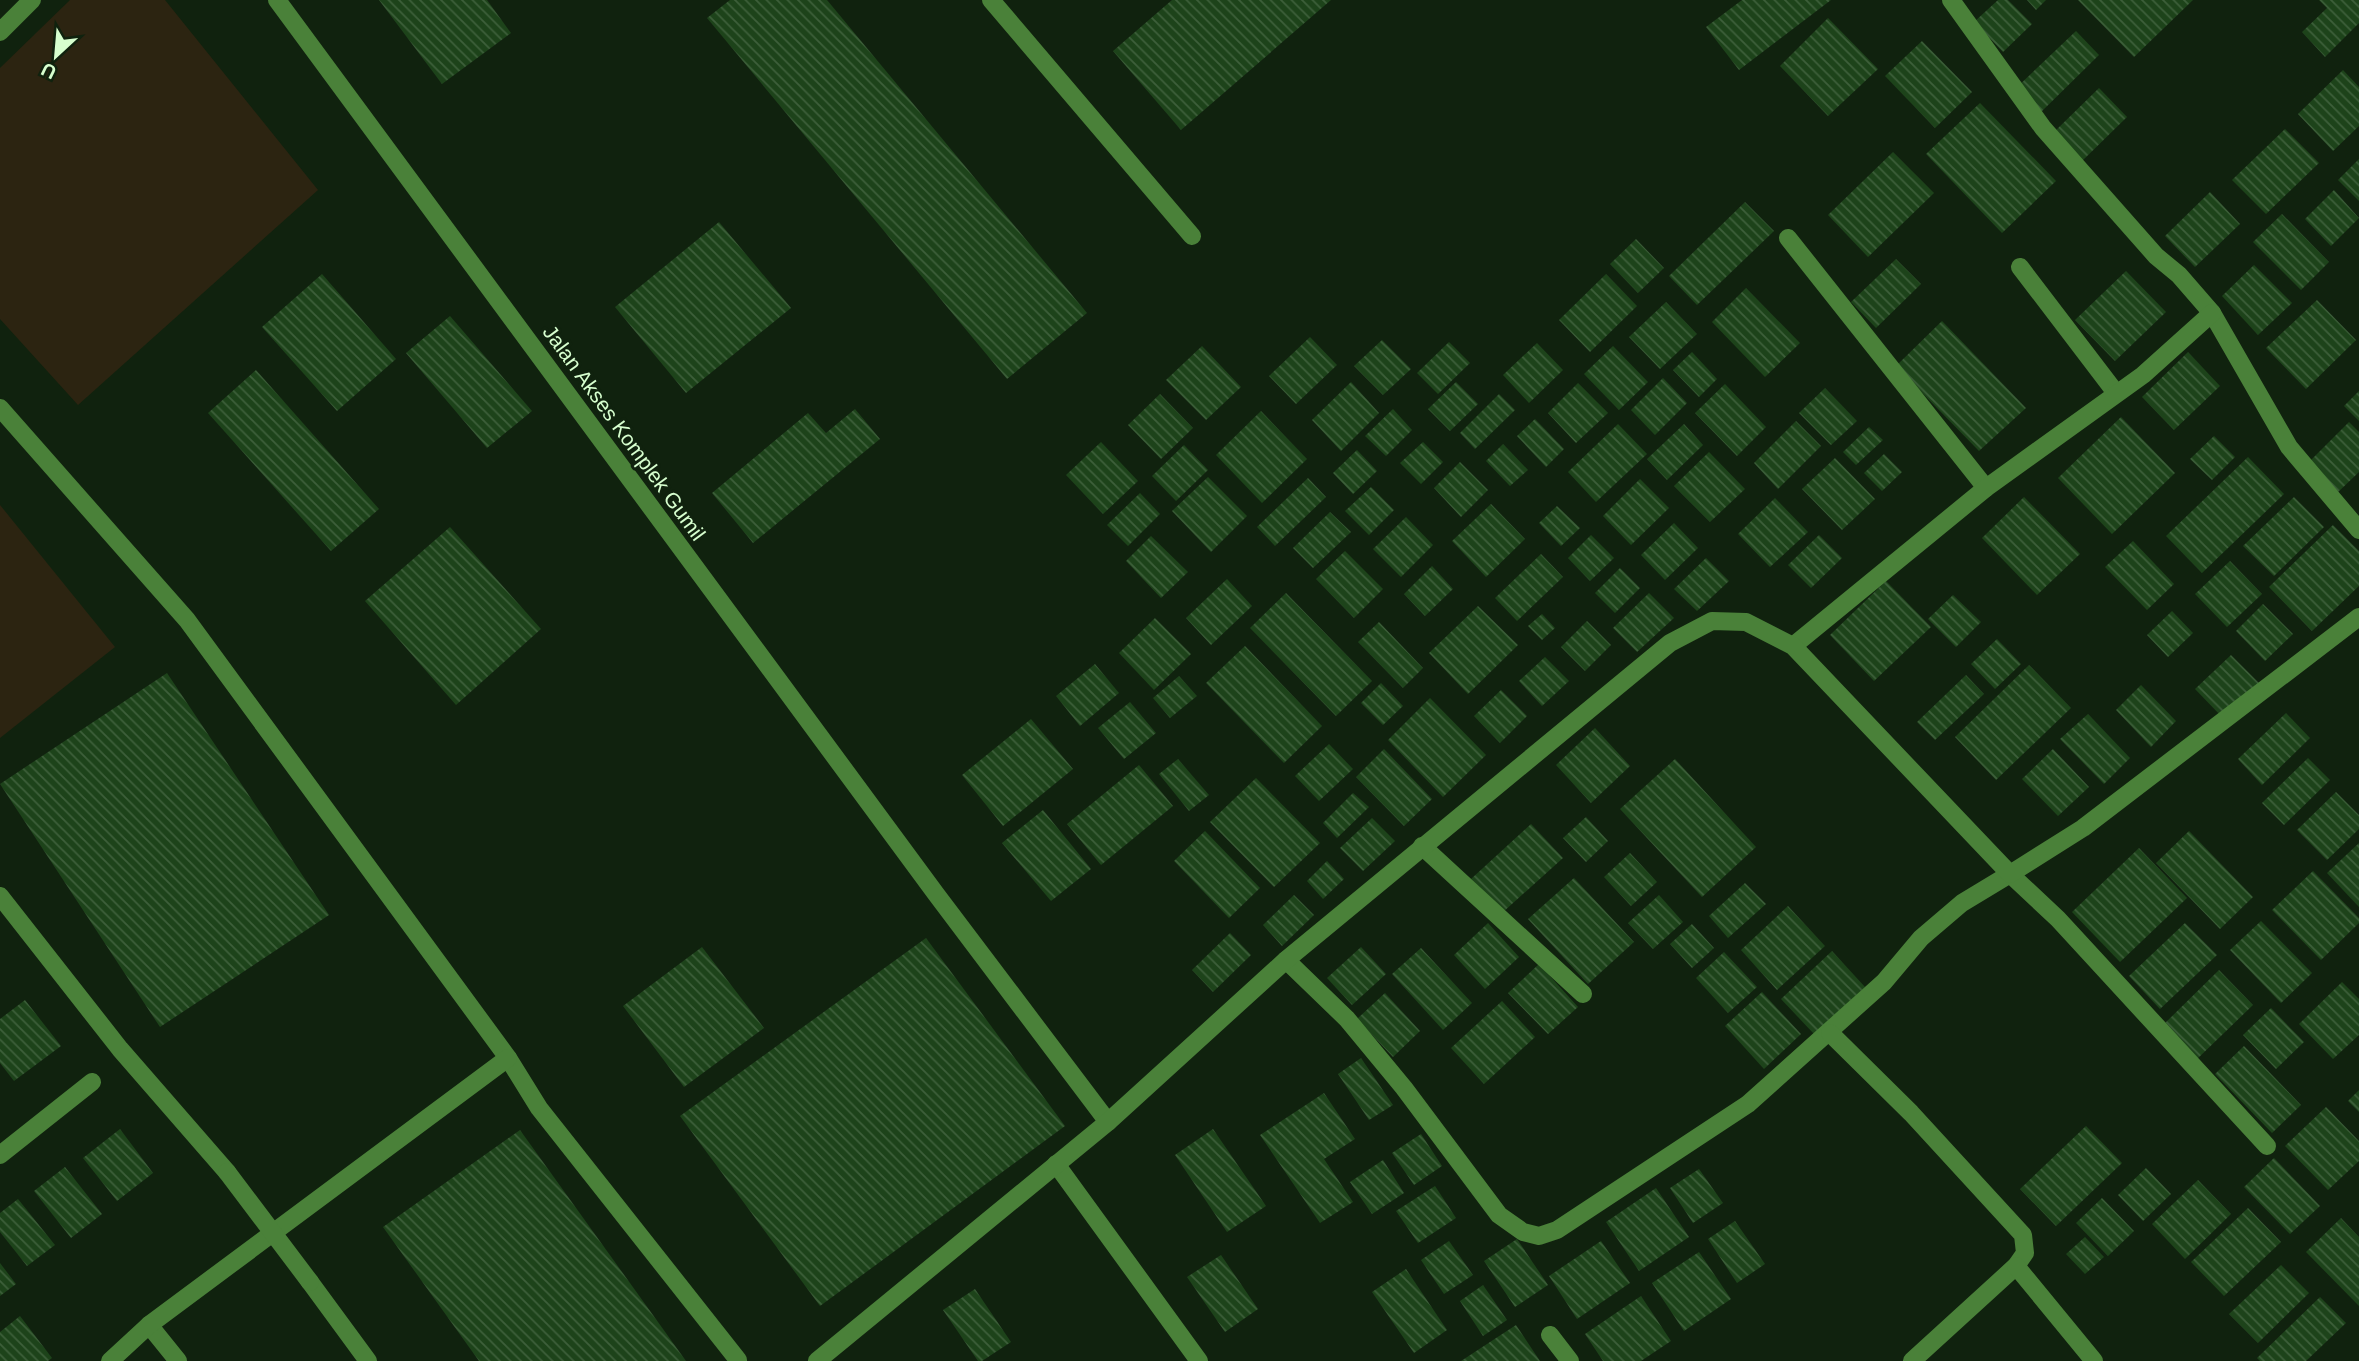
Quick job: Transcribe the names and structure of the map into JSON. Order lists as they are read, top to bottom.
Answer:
{
  "streets": {
    "street": ["Jalan Akses Komplek Gumil"]
  },
  "north": "bottom left"
}
